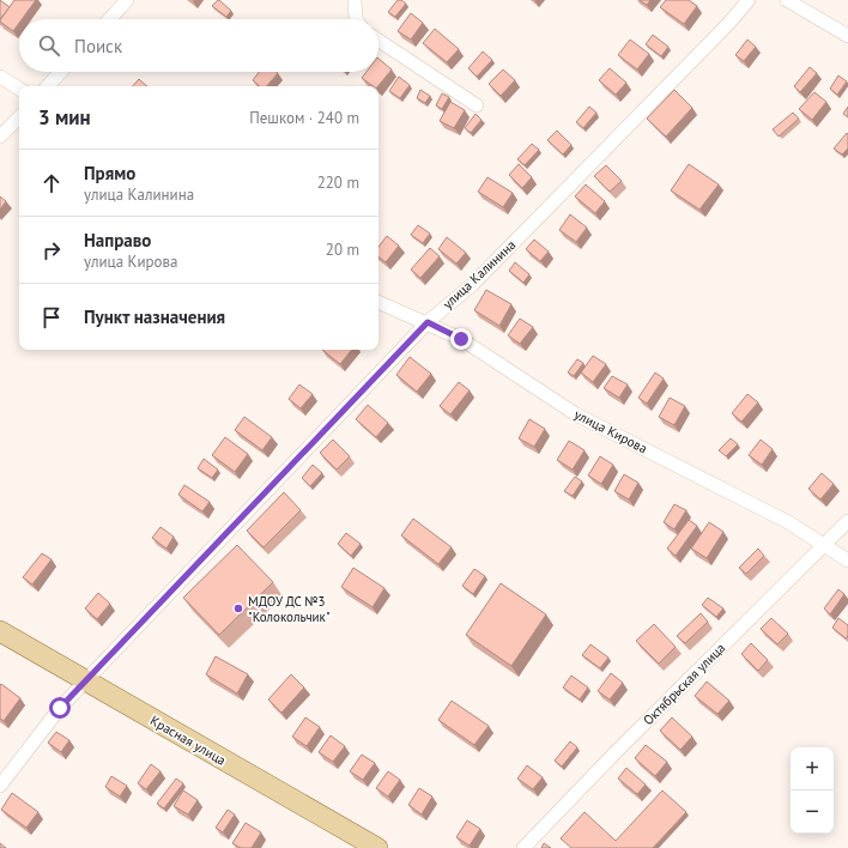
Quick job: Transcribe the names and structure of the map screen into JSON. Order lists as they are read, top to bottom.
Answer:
{
  "streets": {
    "main road": ["Красная улица"],
    "street": ["улица Калинина", "улица Кирова", "Октябрьская улица"]
  },
  "crossings": [
    ["улица Калинина", "улица Кирова"],
    ["улица Калинина", "Красная улица"],
    ["улица Кирова", "Октябрьская улица"]
  ],
  "places": ["МДОУ ДС №3 \"Колокольчик\""],
  "page": {
    "search": "Поиск",
    "heading": ["3 мин", "Пешком · 240 m"],
    "list": [
      ["Прямо", "улица Калинина", "220 m"],
      ["Направо", "улица Кирова", "20 m"],
      "Пункт назначения"
    ],
    "map_buttons": ["+", "−"]
  }
}
